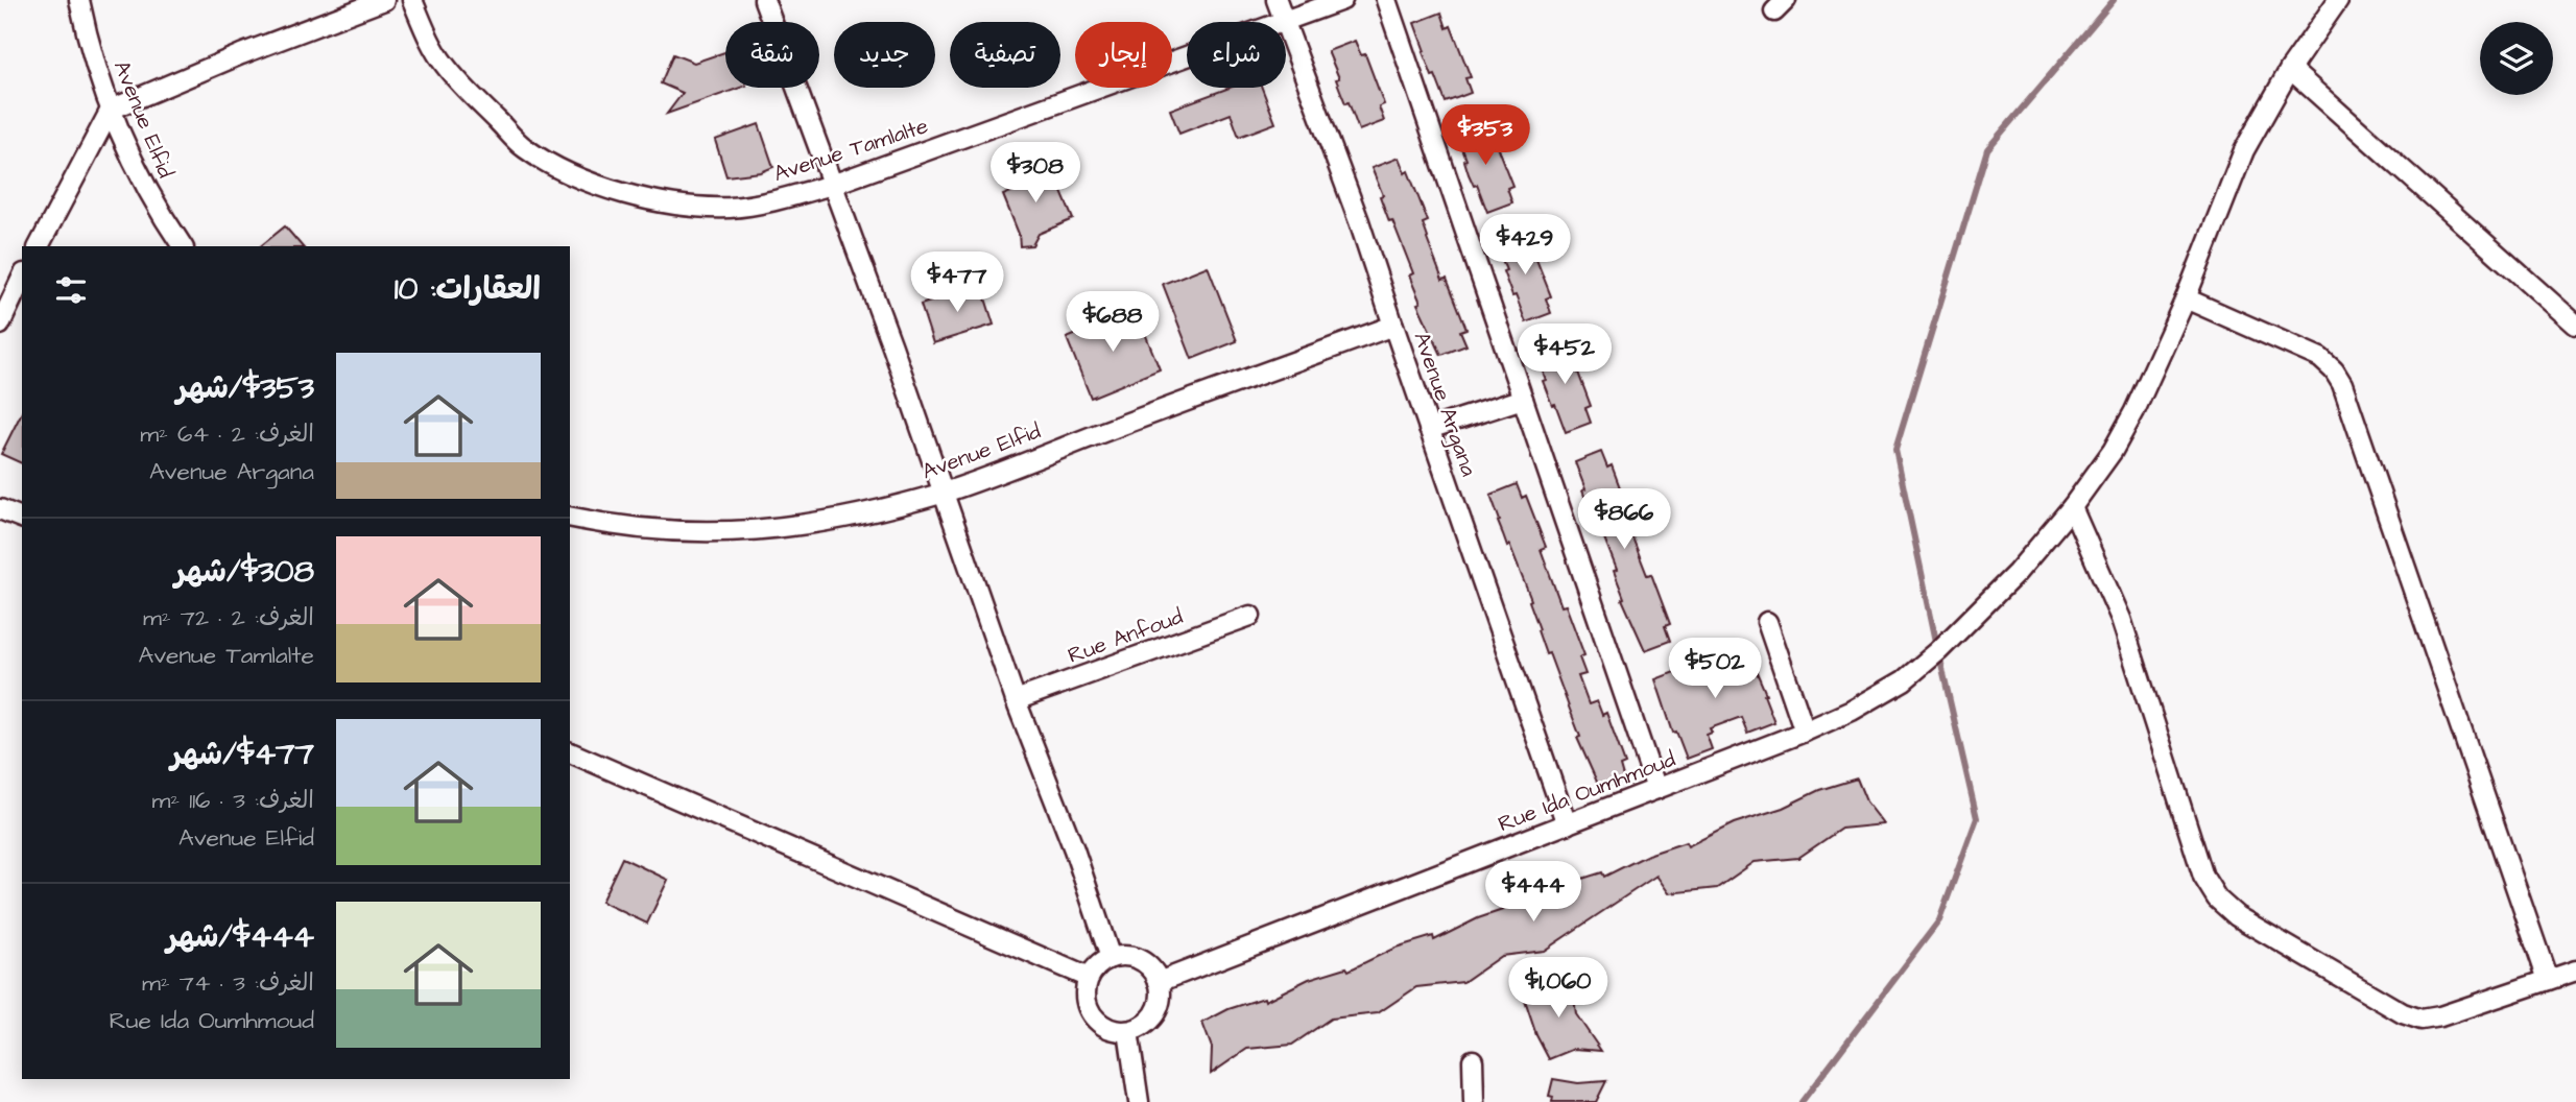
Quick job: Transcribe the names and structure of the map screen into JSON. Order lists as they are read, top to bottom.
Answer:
{
  "streets": {
    "street": [
      "Avenue Elfid",
      "Avenue Tamlalte",
      "Avenue Argana",
      "Rue Anfoud",
      "Rue Ida Oumhmoud"
    ]
  },
  "crossings": [
    ["Avenue Elfid", "Avenue Argana"],
    ["Avenue Tamlalte", "Avenue Argana"],
    ["Avenue Argana", "Rue Ida Oumhmoud"]
  ],
  "page": {
    "chip": [
      "شراء",
      "إيجار",
      "تصفية",
      "جديد",
      "شقة"
    ],
    "price": [
      "$353",
      "$308",
      "$429",
      "$477",
      "$688",
      "$452",
      "$866",
      "$502",
      "$444",
      "$1,060"
    ],
    "heading": "العقارات: 10",
    "list": [
      {
        "name": "$353/شهر",
        "note": "الغرف: 2 · 64 m² · Avenue Argana"
      },
      {
        "name": "$308/شهر",
        "note": "الغرف: 2 · 72 m² · Avenue Tamlalte"
      },
      {
        "name": "$477/شهر",
        "note": "الغرف: 3 · 116 m² · Avenue Elfid"
      },
      {
        "name": "$444/شهر",
        "note": "الغرف: 3 · 74 m² · Rue Ida Oumhmoud"
      }
    ]
  }
}
